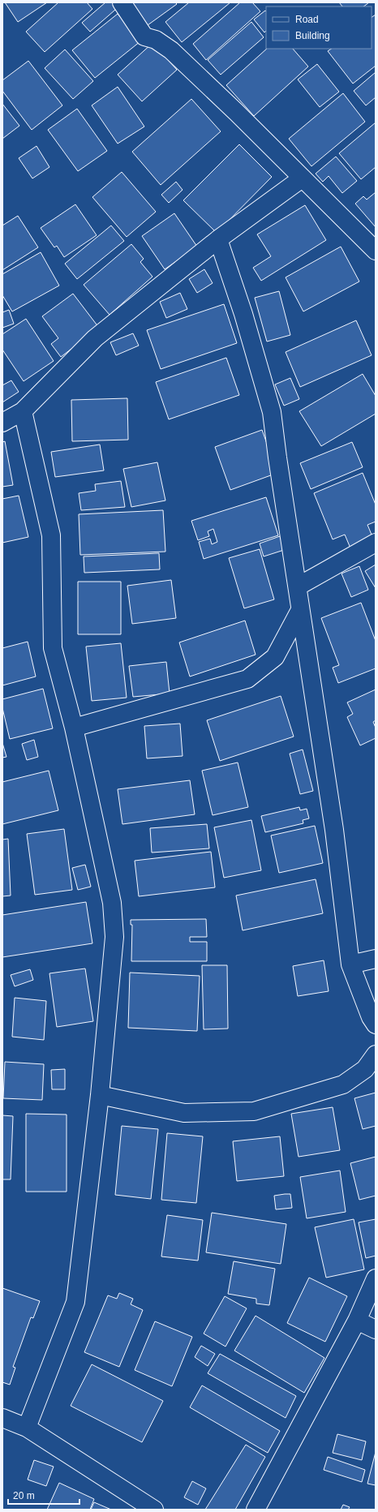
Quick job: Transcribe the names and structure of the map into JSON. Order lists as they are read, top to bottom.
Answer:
{
  "legend": ["Road", "Building"],
  "scale_bar": "20 m"
}
